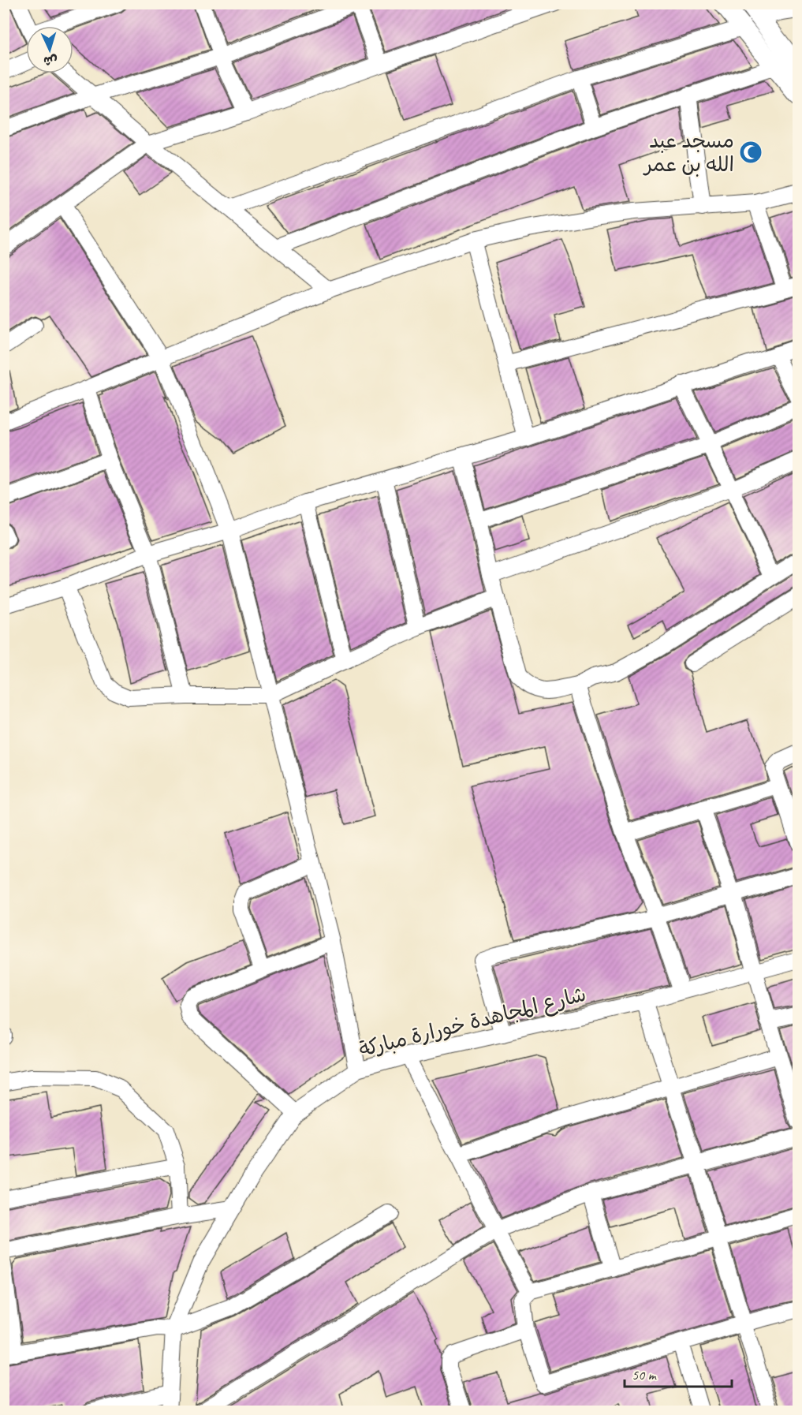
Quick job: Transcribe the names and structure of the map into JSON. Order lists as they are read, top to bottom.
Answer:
{
  "streets": {
    "street": ["شارع المجاهدة خورارة مباركة"]
  },
  "places": {
    "mosque": ["مسجد عبد الله بن عمر"]
  },
  "scale_bar": "50 m",
  "north": "bottom"
}
